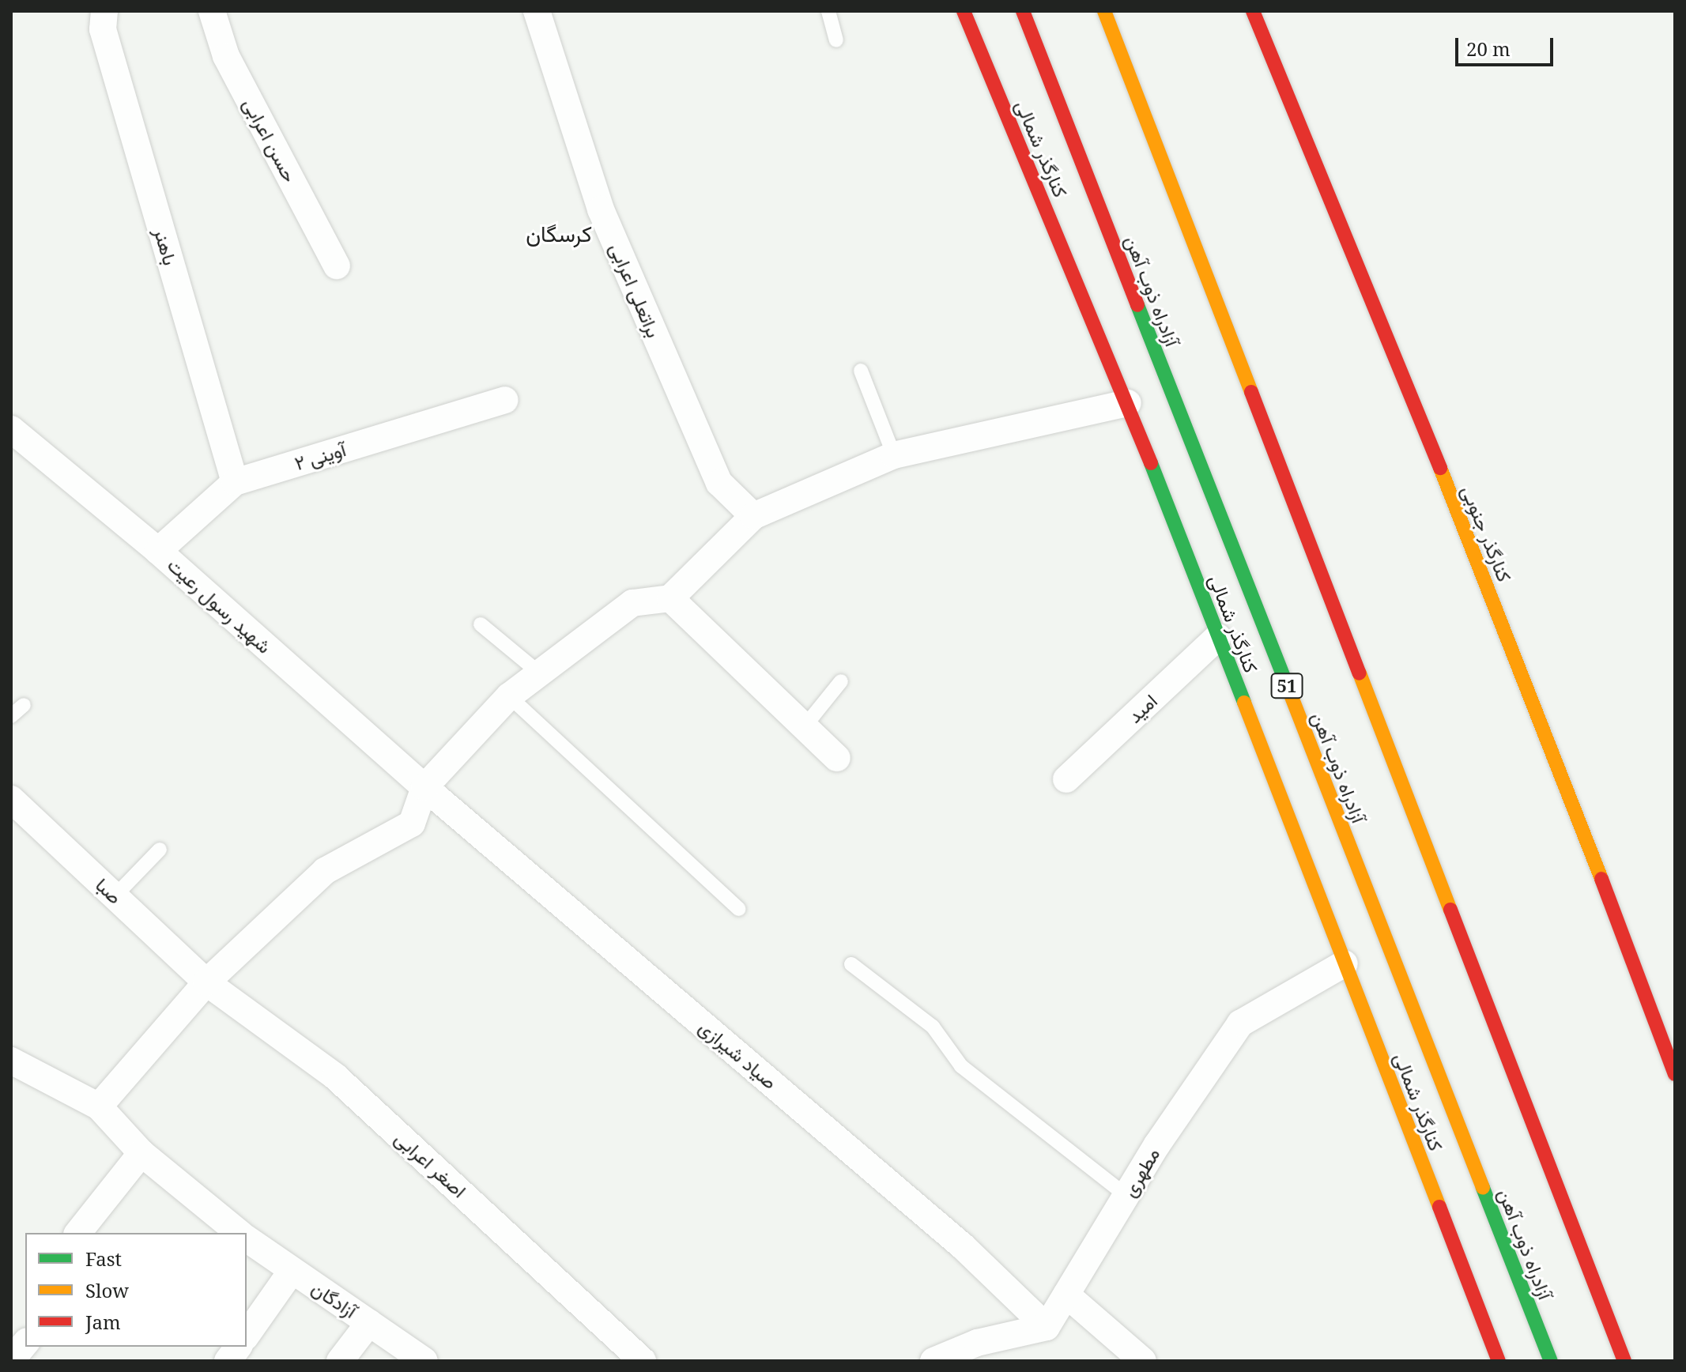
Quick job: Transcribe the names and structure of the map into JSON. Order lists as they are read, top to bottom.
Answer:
{
  "streets": {
    "main road": [
      "کنارگذر شمالی",
      "آزادراه ذوب آهن",
      "کنارگذر جنوبی",
      "51"
    ],
    "street": [
      "حسن اعرابی",
      "باهنر",
      "براتعلی اعرابی",
      "آوینی ۲",
      "شهید رسول رعیت",
      "امید",
      "صبا",
      "صیاد شیرازی",
      "اصغر اعرابی",
      "مطهری",
      "آزادگان"
    ]
  },
  "crossings": [
    ["کنارگذر شمالی", "امید"],
    ["کنارگذر شمالی", "مطهری"],
    ["باهنر", "آوینی ۲"],
    ["آوینی ۲", "شهید رسول رعیت"],
    ["شهید رسول رعیت", "صیاد شیرازی"],
    ["صبا", "اصغر اعرابی"],
    ["صیاد شیرازی", "مطهری"]
  ],
  "districts": ["کرسگان"],
  "legend": ["Fast", "Slow", "Jam"],
  "scale_bar": "20 m"
}
